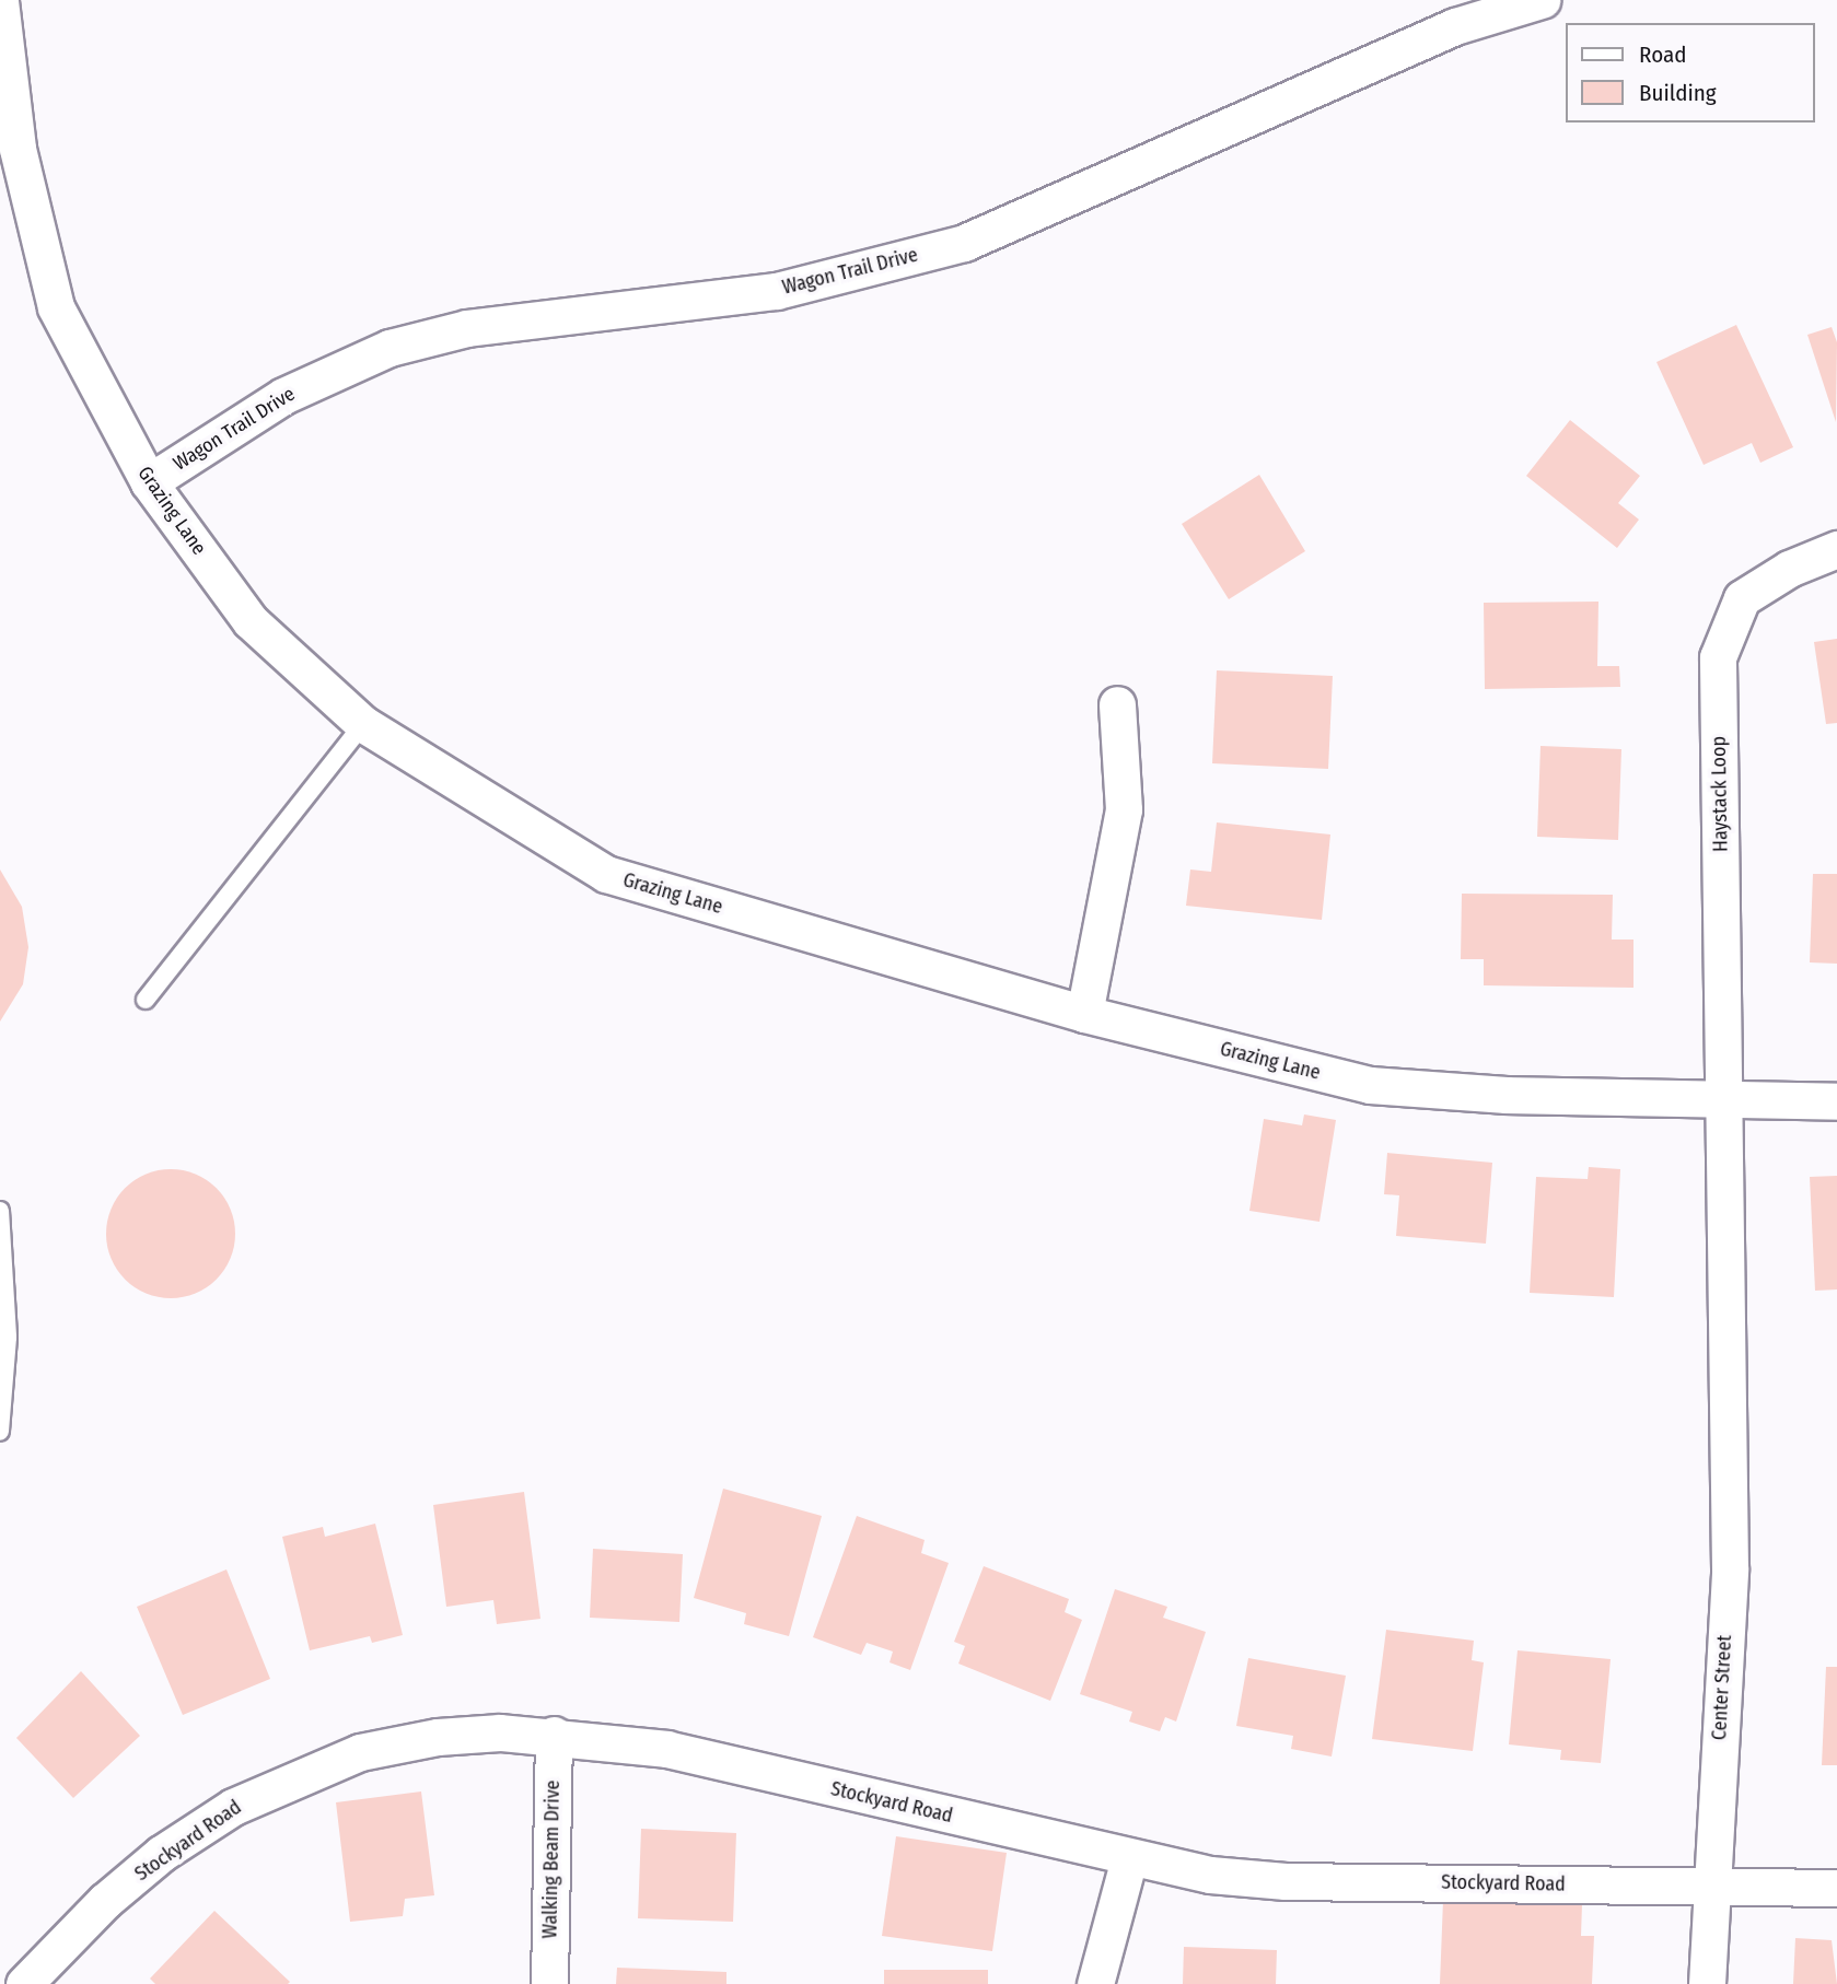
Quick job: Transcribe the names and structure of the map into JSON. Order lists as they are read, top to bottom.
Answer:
{
  "streets": {
    "street": [
      "Wagon Trail Drive",
      "Grazing Lane",
      "Haystack Loop",
      "Center Street",
      "Stockyard Road",
      "Walking Beam Drive"
    ]
  },
  "crossings": [
    ["Wagon Trail Drive", "Grazing Lane"],
    ["Grazing Lane", "Haystack Loop"],
    ["Haystack Loop", "Center Street"],
    ["Center Street", "Stockyard Road"],
    ["Stockyard Road", "Walking Beam Drive"]
  ],
  "legend": ["Road", "Building"]
}
